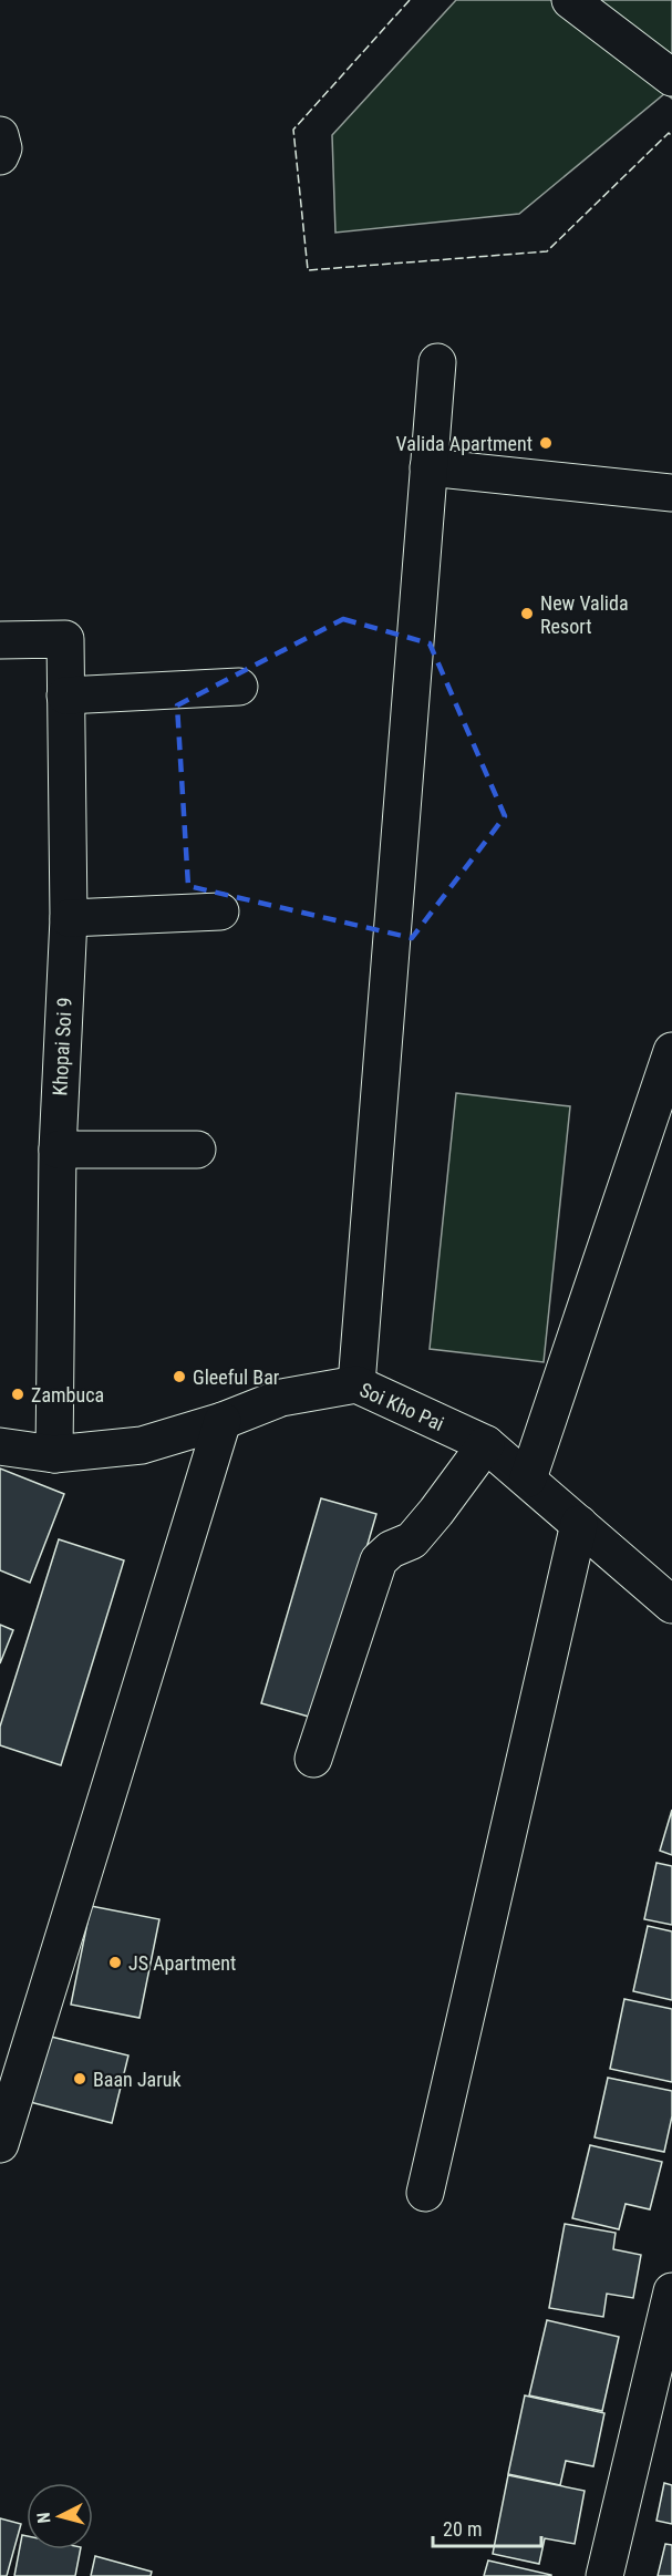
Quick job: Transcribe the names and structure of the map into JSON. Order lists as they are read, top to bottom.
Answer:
{
  "streets": {
    "street": ["Khopai Soi 9", "Soi Kho Pai"]
  },
  "crossings": [
    ["Khopai Soi 9", "Soi Kho Pai"]
  ],
  "places": [
    "Valida Apartment",
    "New Valida Resort",
    "Gleeful Bar",
    "Zambuca",
    "JS Apartment",
    "Baan Jaruk"
  ],
  "scale_bar": "20 m",
  "north": "left"
}
